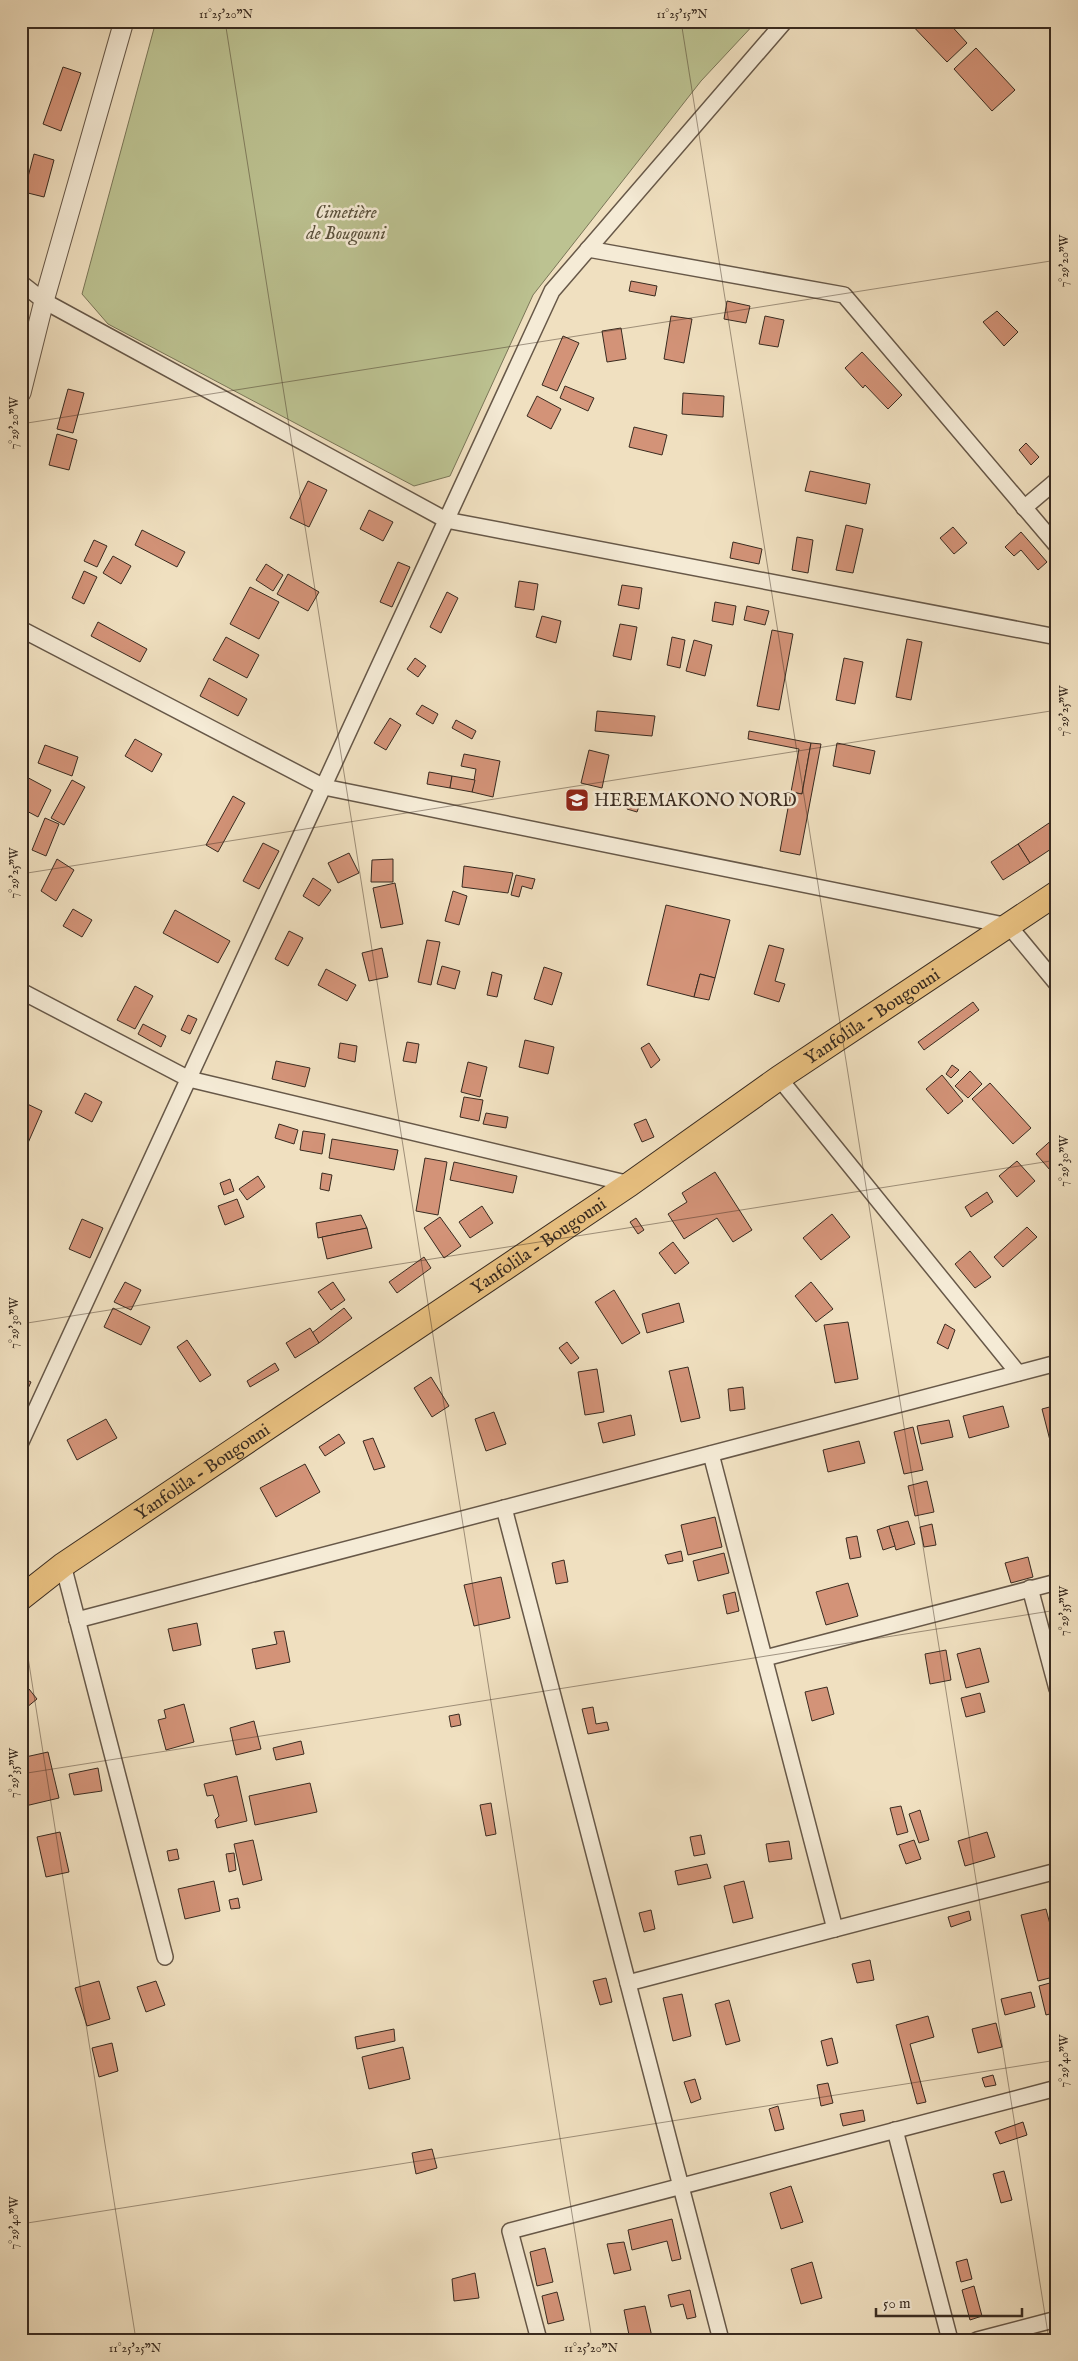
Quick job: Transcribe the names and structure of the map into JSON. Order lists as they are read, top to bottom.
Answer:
{
  "streets": {
    "main road": ["Yanfolila - Bougouni"]
  },
  "parks": ["Cimetière de Bougouni"],
  "places": {
    "school or university": ["HEREMAKONO NORD"]
  },
  "scale_bar": "50 m",
  "coordinates": [
    "11°25'20\"N",
    "11°25'15\"N",
    "7°29'20\"W",
    "7°29'25\"W",
    "7°29'30\"W",
    "7°29'35\"W",
    "7°29'40\"W",
    "11°25'25\"N"
  ]
}
